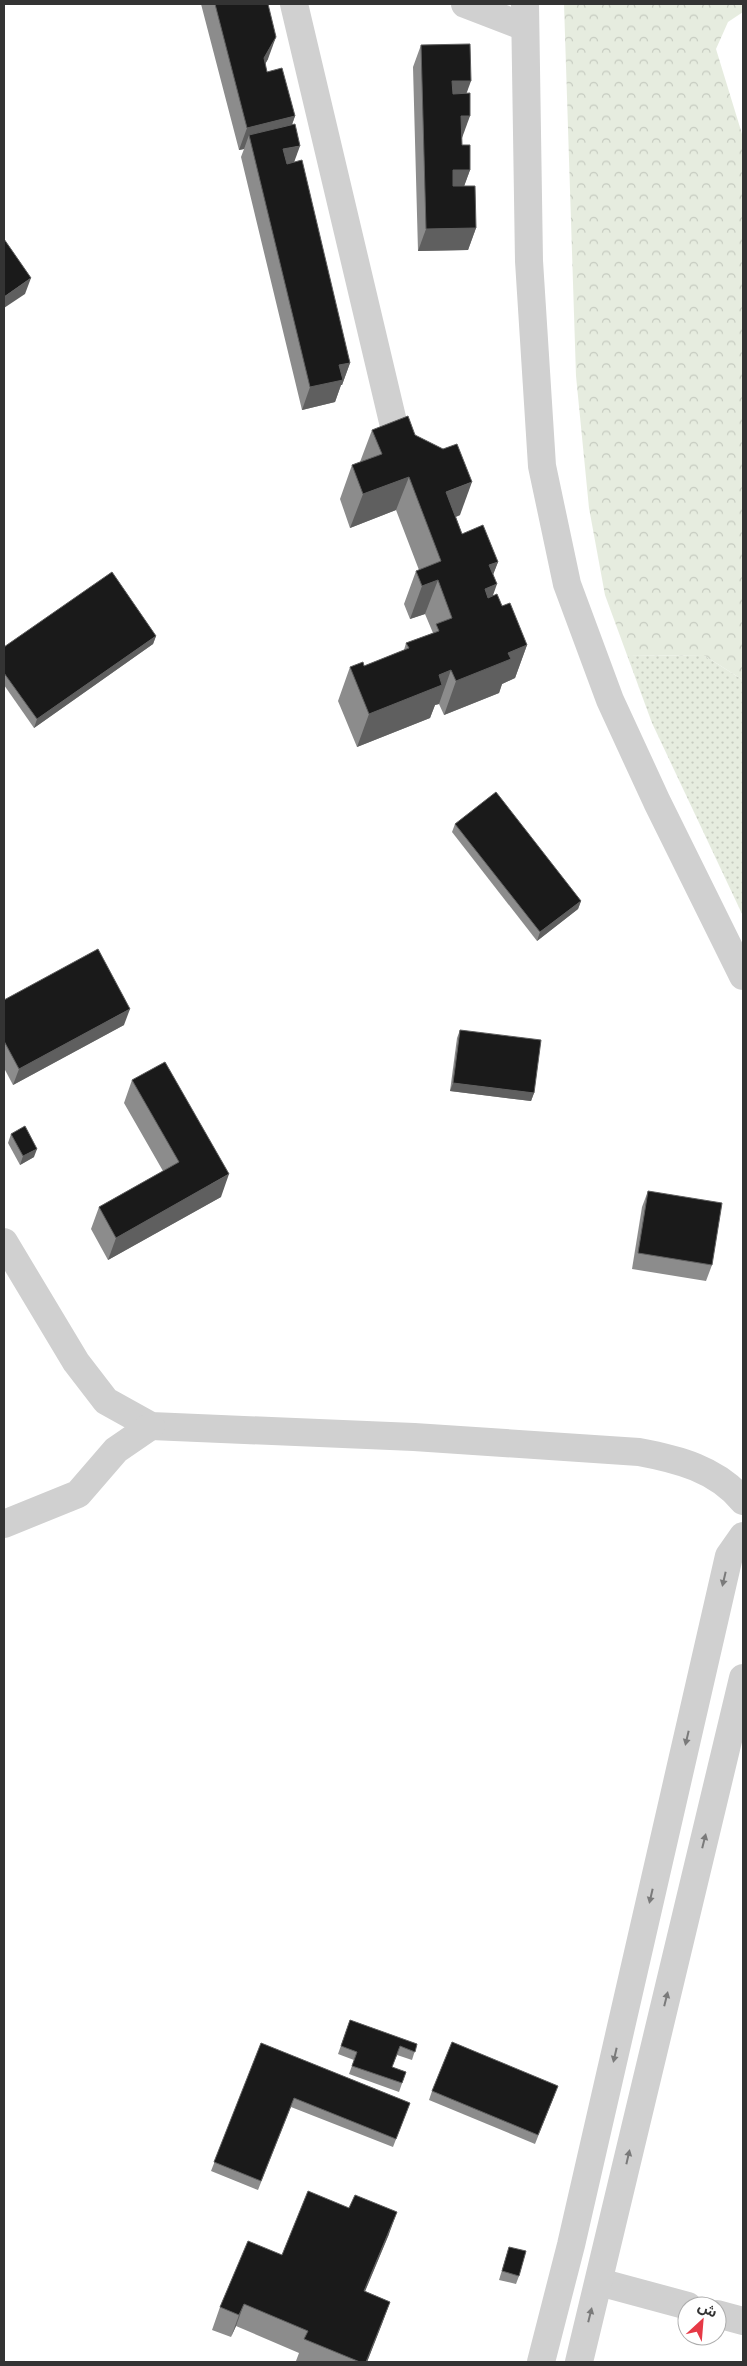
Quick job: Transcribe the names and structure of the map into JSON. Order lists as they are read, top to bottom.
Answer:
{
  "north": "top right"
}
